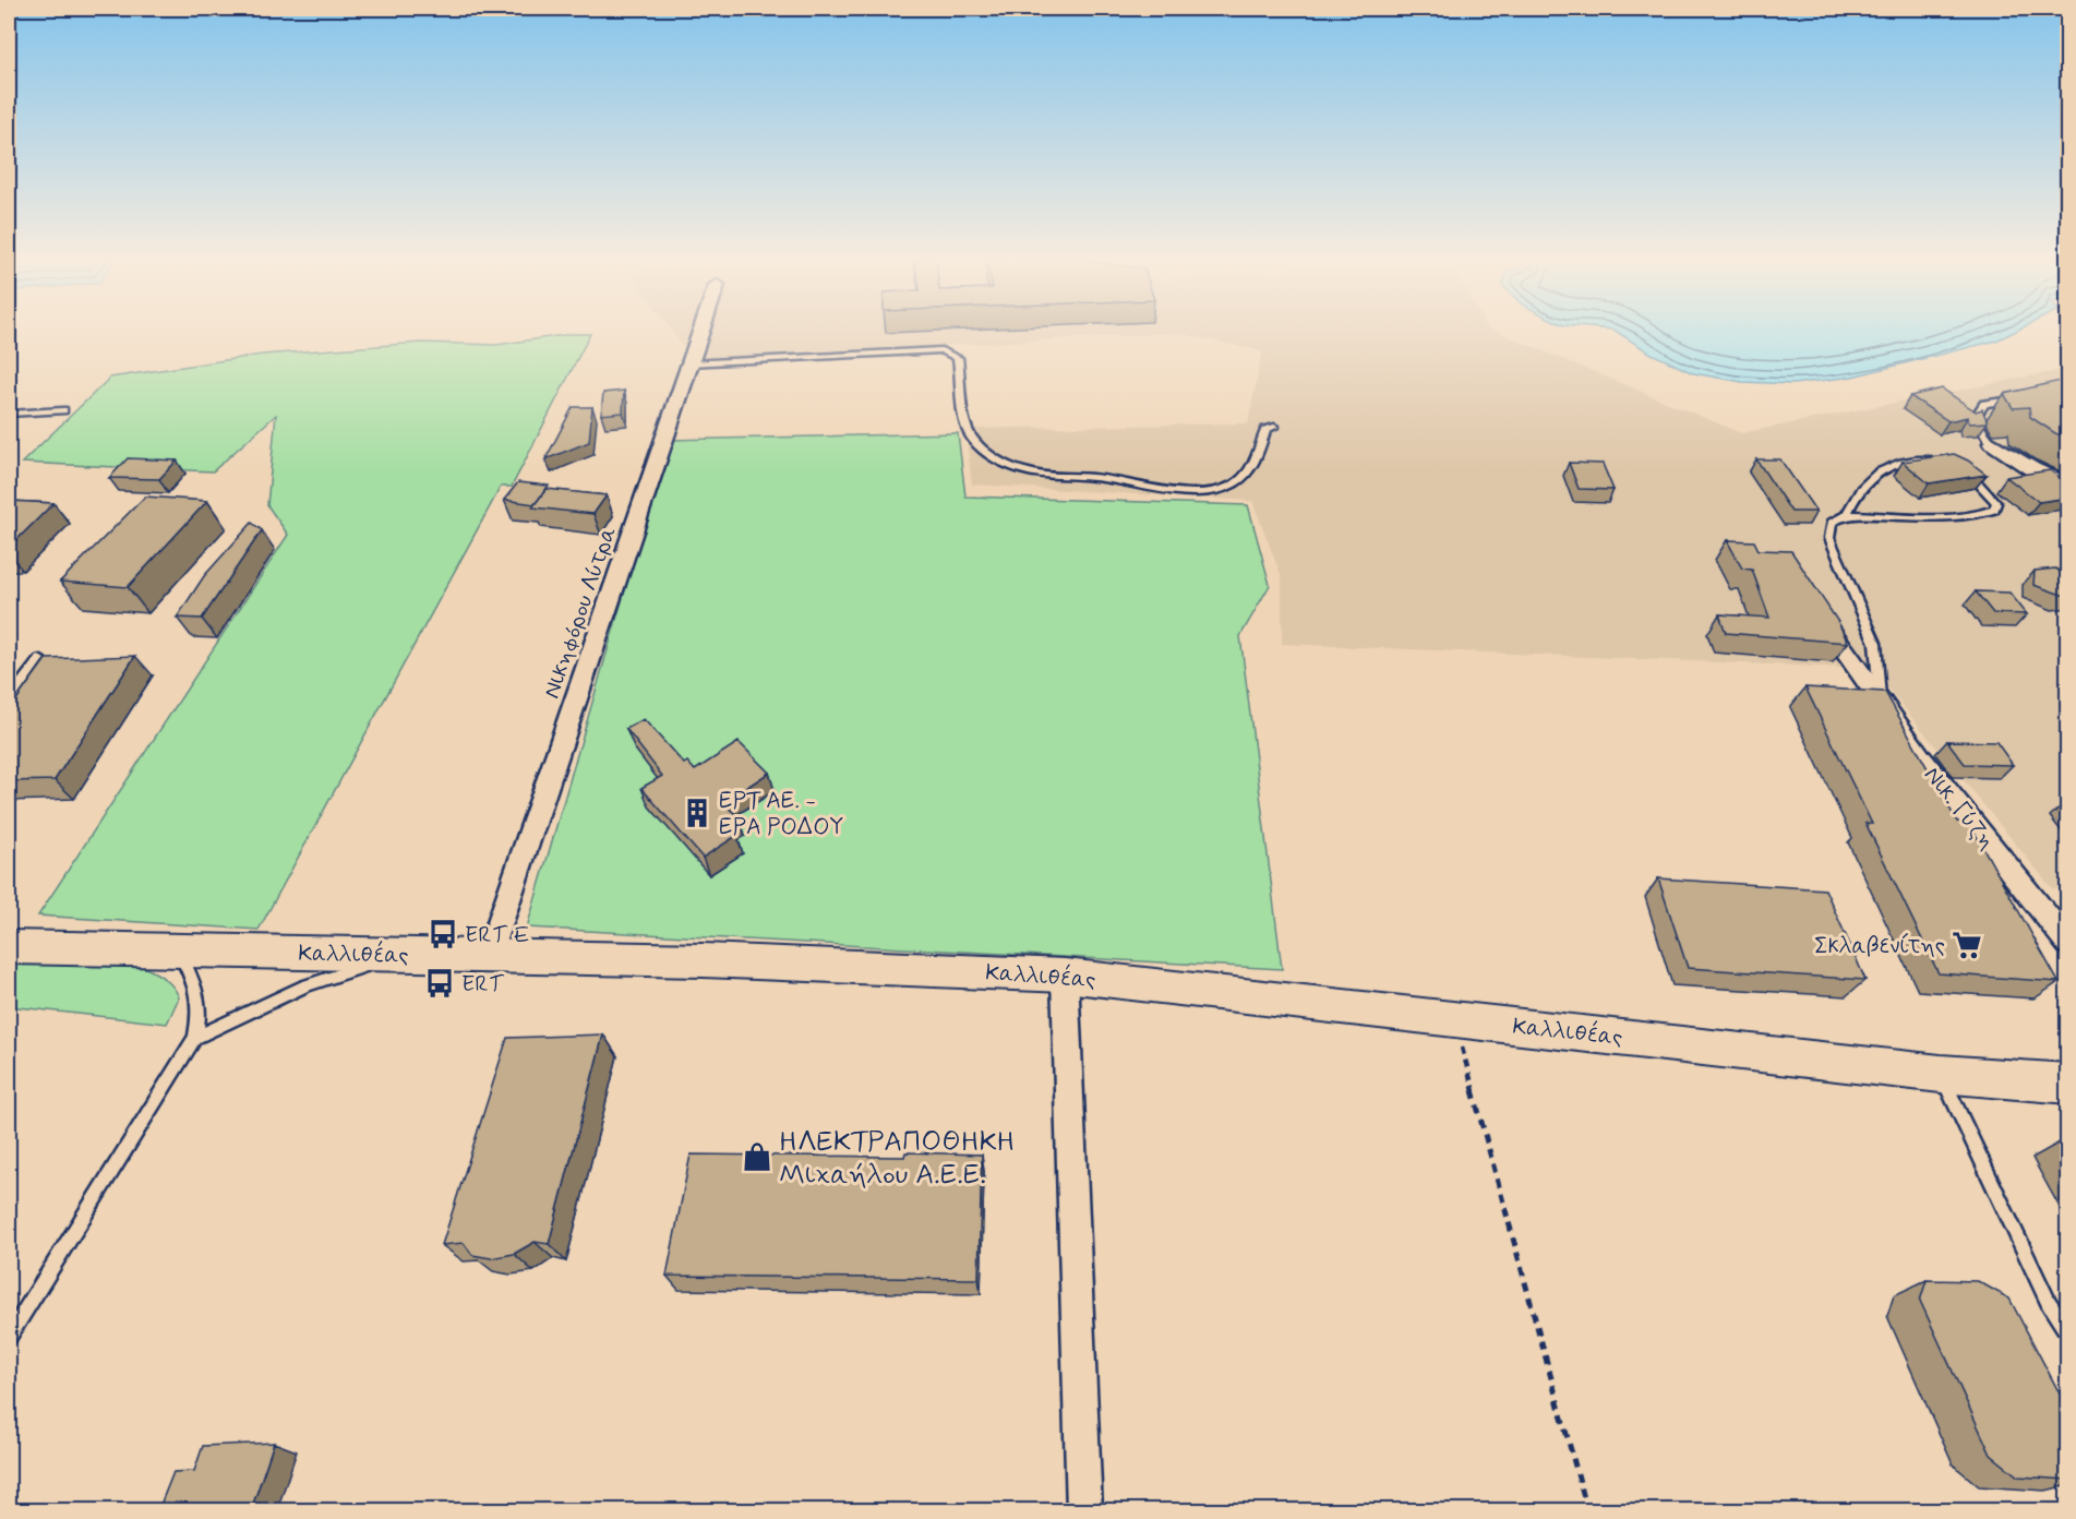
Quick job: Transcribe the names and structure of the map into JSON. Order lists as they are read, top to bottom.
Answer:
{
  "streets": {
    "main road": ["Καλλιθέας"],
    "street": ["Νικηφόρου Λύτρα", "Νικ. Γύζη"]
  },
  "crossings": [
    ["Νικηφόρου Λύτρα", "Καλλιθέας"]
  ],
  "places": {
    "building": ["ΕΡΤ ΑΕ. - ΕΡΑ ΡΟΔΟΥ"],
    "bus stop": ["ERT E", "ERT"],
    "supermarket": ["Σκλαβενίτης"],
    "shop": ["ΗΛΕΚΤΡΑΠΟΘΗΚΗ Μιχαήλου Α.Ε.Ε."]
  }
}
